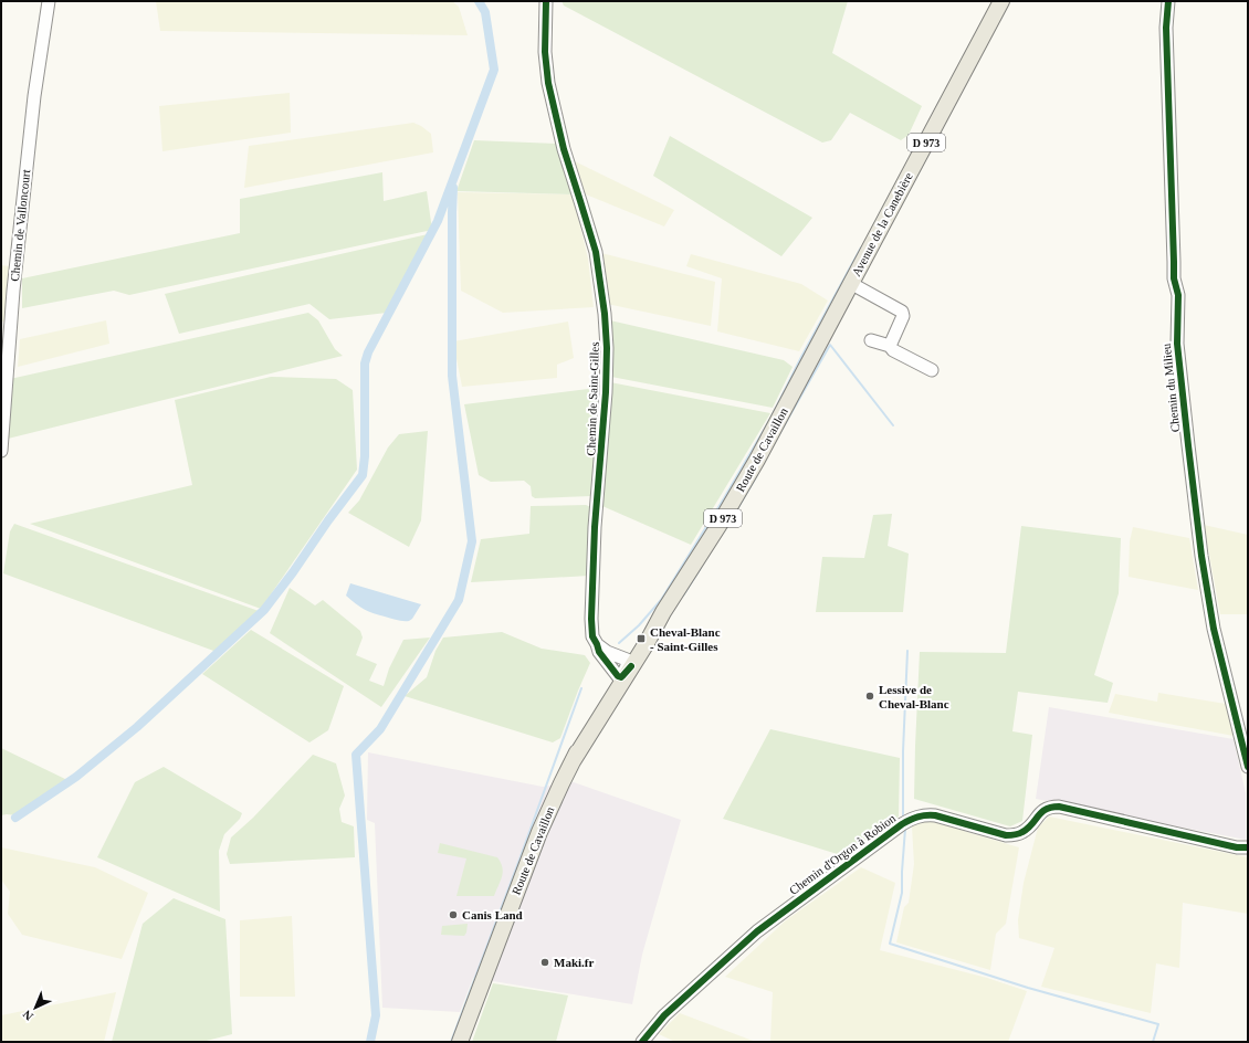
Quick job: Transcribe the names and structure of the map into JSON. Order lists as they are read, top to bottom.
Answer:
{
  "streets": {
    "main road": ["D 973", "Avenue de la Canebière", "Route de Cavaillon"],
    "street": [
      "Chemin de Valloncourt",
      "Chemin du Milieu",
      "Chemin de Saint-Gilles",
      "Chemin d'Orgon à Robion"
    ]
  },
  "crossings": [
    ["Avenue de la Canebière", "Route de Cavaillon"],
    ["Chemin de Saint-Gilles", "Route de Cavaillon"]
  ],
  "places": {
    "transit": ["Cheval-Blanc - Saint-Gilles"],
    "other": ["Lessive de Cheval-Blanc", "Canis Land", "Maki.fr"]
  },
  "north": "bottom left"
}
